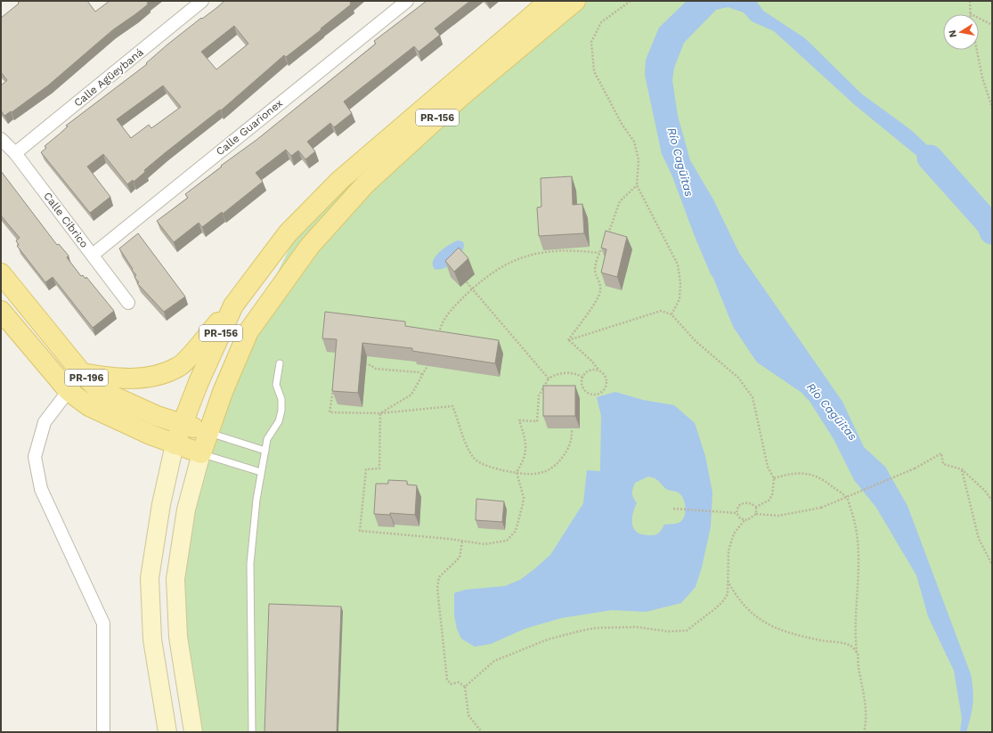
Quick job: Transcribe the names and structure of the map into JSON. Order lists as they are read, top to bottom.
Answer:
{
  "streets": {
    "main road": ["PR-156", "PR-196"],
    "street": ["Calle Agüeybaná", "Calle Guarionex", "Calle Cibrico"]
  },
  "crossings": [
    ["Calle Agüeybaná", "Calle Cibrico"],
    ["PR-156", "PR-196"],
    ["Calle Guarionex", "Calle Cibrico"]
  ],
  "water": ["Río Cagüitas"],
  "north": "left"
}
